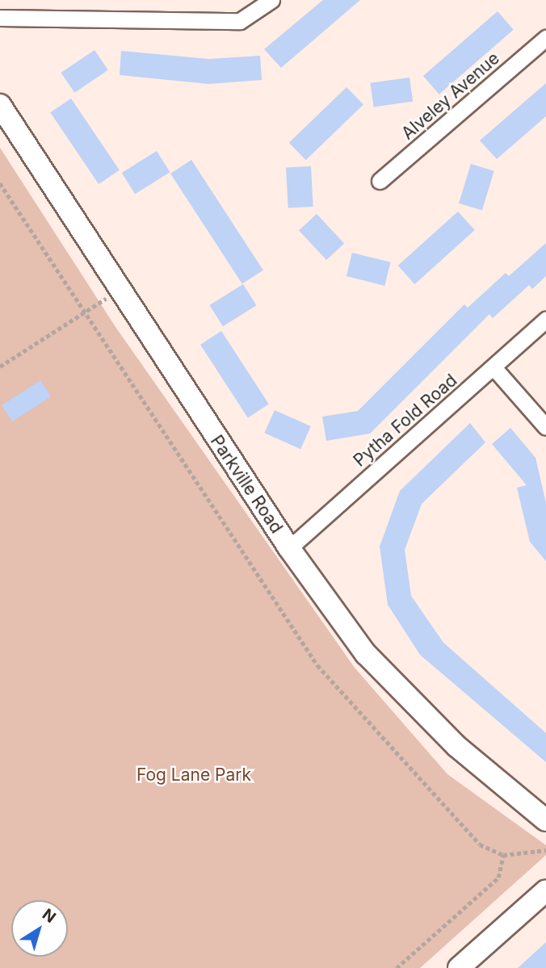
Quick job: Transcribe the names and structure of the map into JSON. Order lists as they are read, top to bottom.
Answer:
{
  "streets": {
    "street": ["Alveley Avenue", "Pytha Fold Road", "Parkville Road"]
  },
  "crossings": [
    ["Pytha Fold Road", "Parkville Road"]
  ],
  "parks": ["Fog Lane Park"],
  "north": "top right"
}
